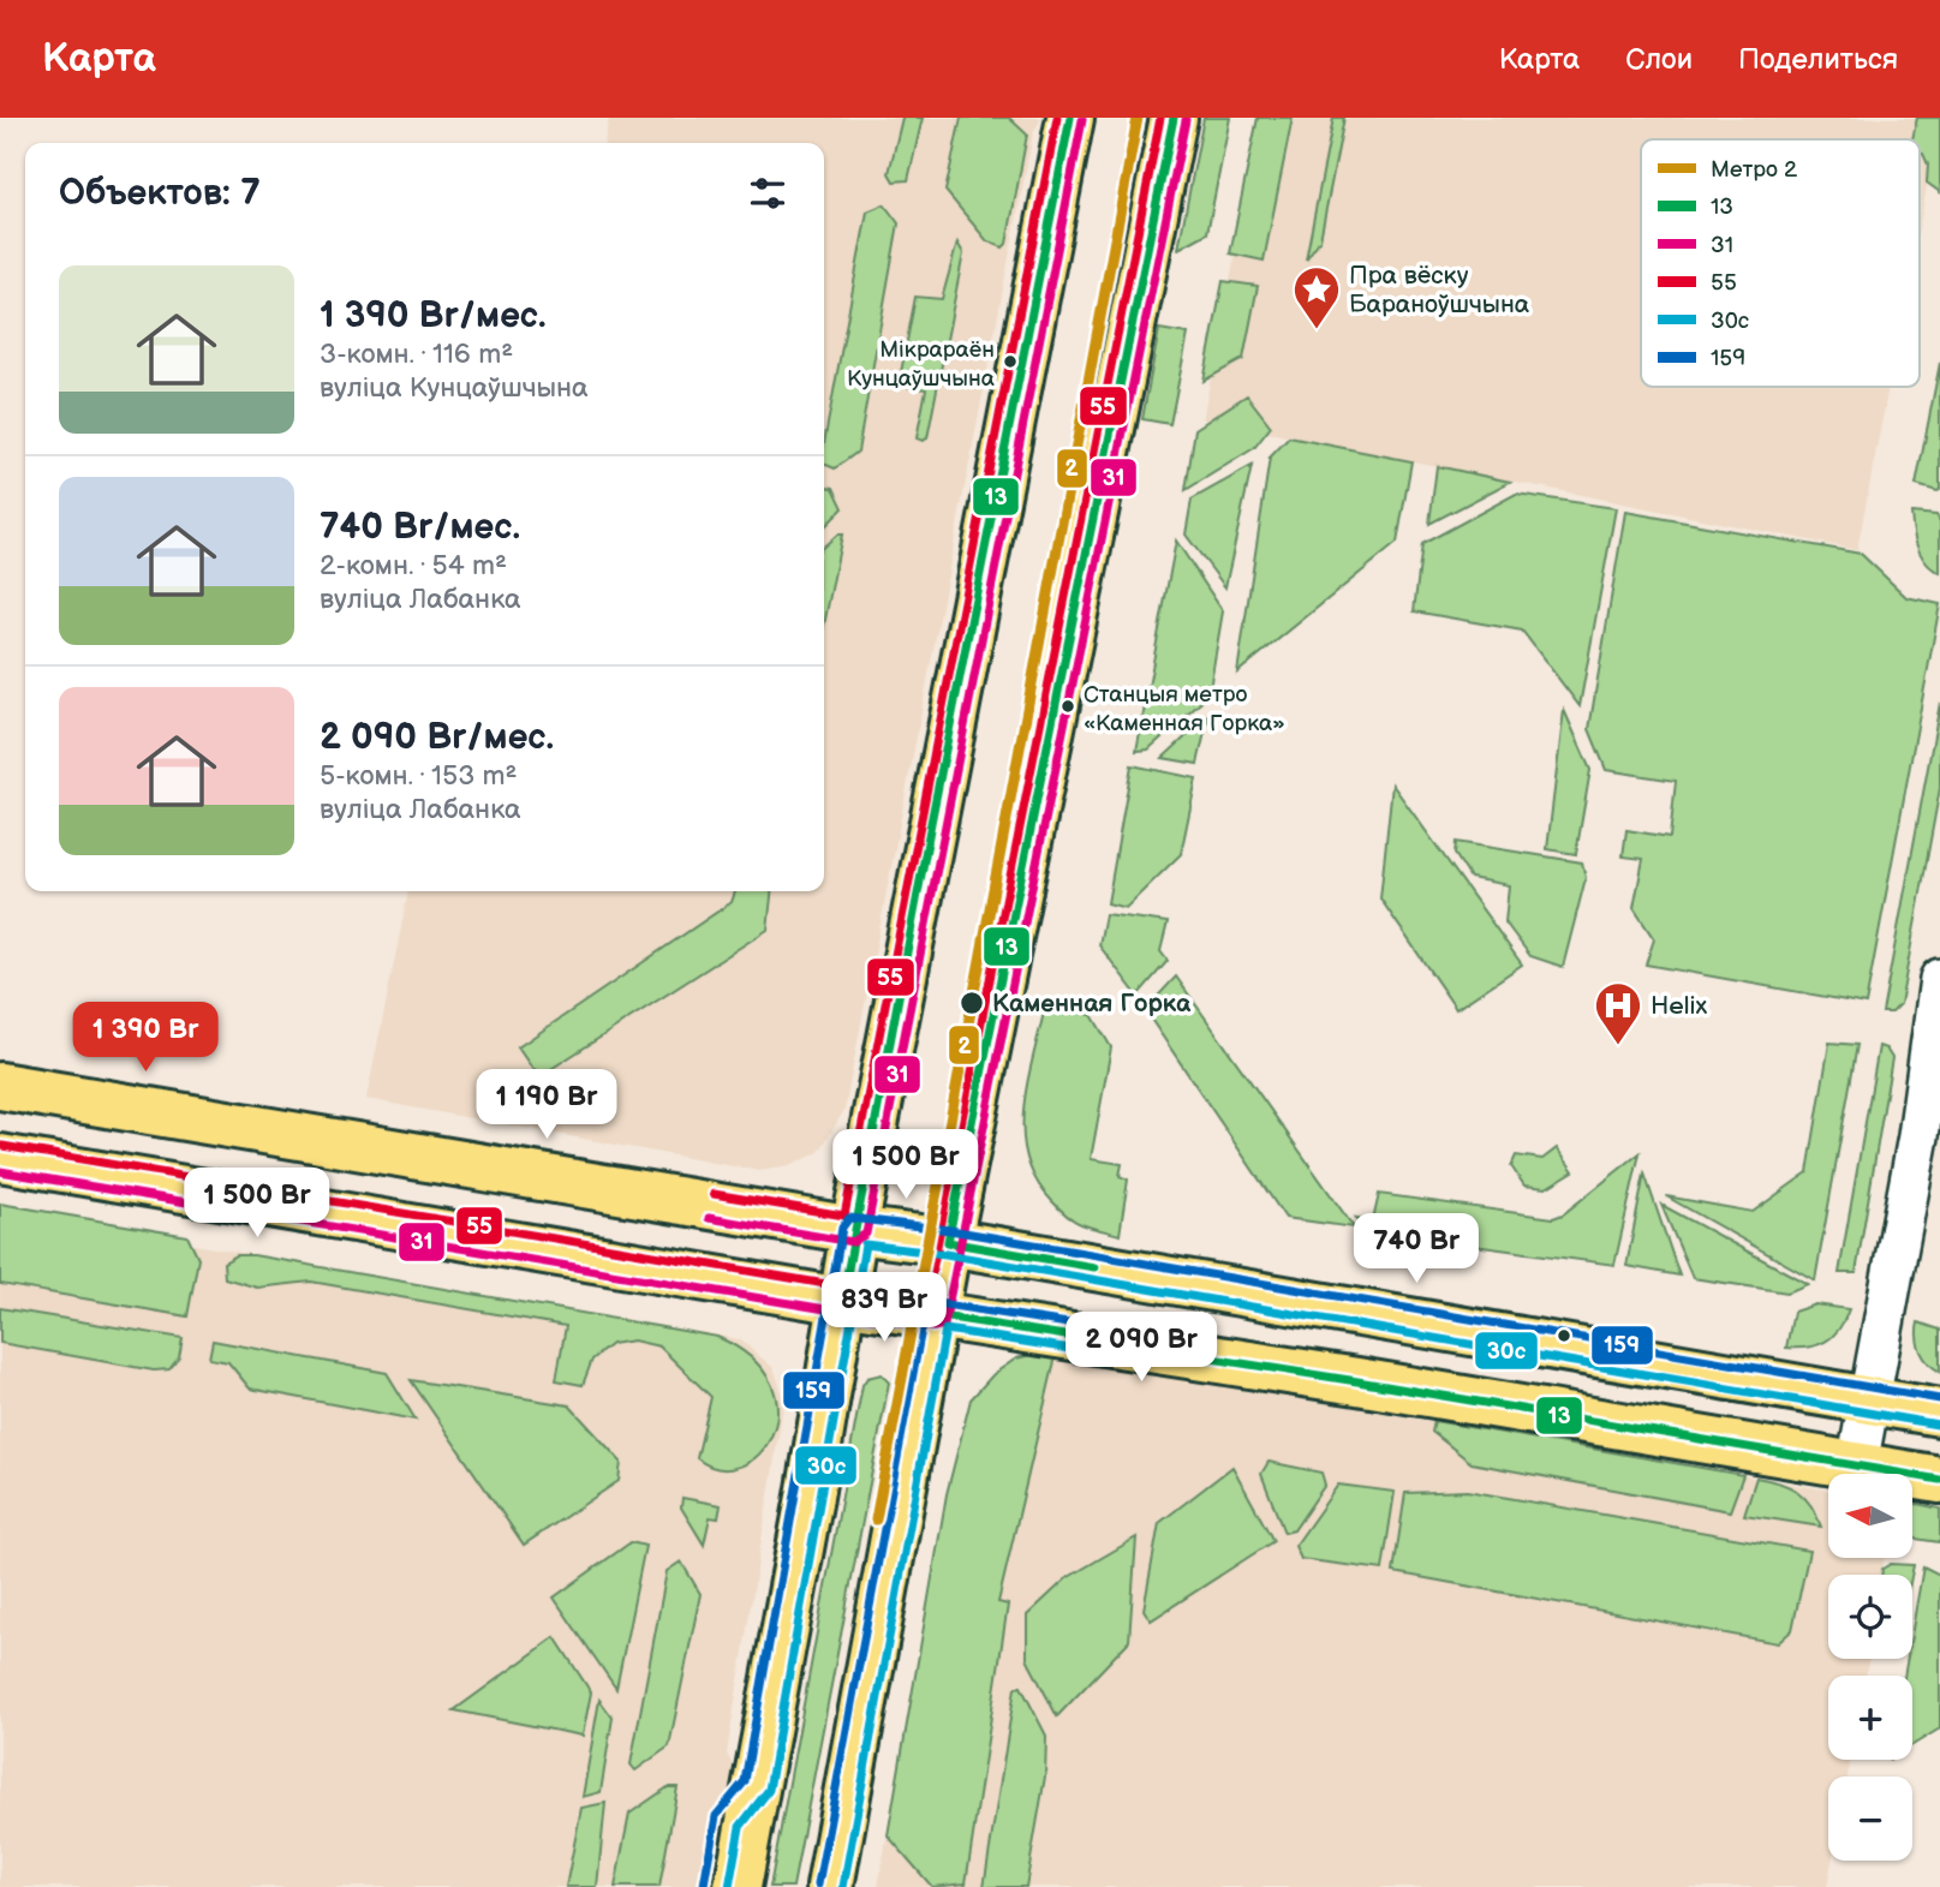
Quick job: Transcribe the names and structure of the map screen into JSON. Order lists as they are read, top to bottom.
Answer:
{
  "places": {
    "place": ["Пра вёску Бараноўшчына"],
    "other": ["Мікрараён Кунцаўшчына", "Станцыя метро «Каменная Горка»", "Каменная Горка"],
    "hospital": ["Helix"]
  },
  "lines": [
    "metro line 2",
    "transit line 13",
    "transit line 55",
    "transit line 31",
    "transit line 159",
    "transit line 30с"
  ],
  "legend": [
    "Метро 2",
    "13",
    "31",
    "55",
    "30с",
    "159"
  ],
  "north": "left",
  "page": {
    "header": "Карта",
    "nav": ["Карта", "Слои", "Поделиться"],
    "heading": "Объектов: 7",
    "list": [
      {
        "name": "1 390 Br/мес.",
        "note": "3-комн. · 116 m² · вуліца Кунцаўшчына"
      },
      {
        "name": "740 Br/мес.",
        "note": "2-комн. · 54 m² · вуліца Лабанка"
      },
      {
        "name": "2 090 Br/мес.",
        "note": "5-комн. · 153 m² · вуліца Лабанка"
      }
    ],
    "price": [
      "1 390 Br",
      "1 190 Br",
      "1 500 Br",
      "1 500 Br",
      "740 Br",
      "839 Br",
      "2 090 Br"
    ],
    "map_buttons": ["+", "−"]
  }
}
